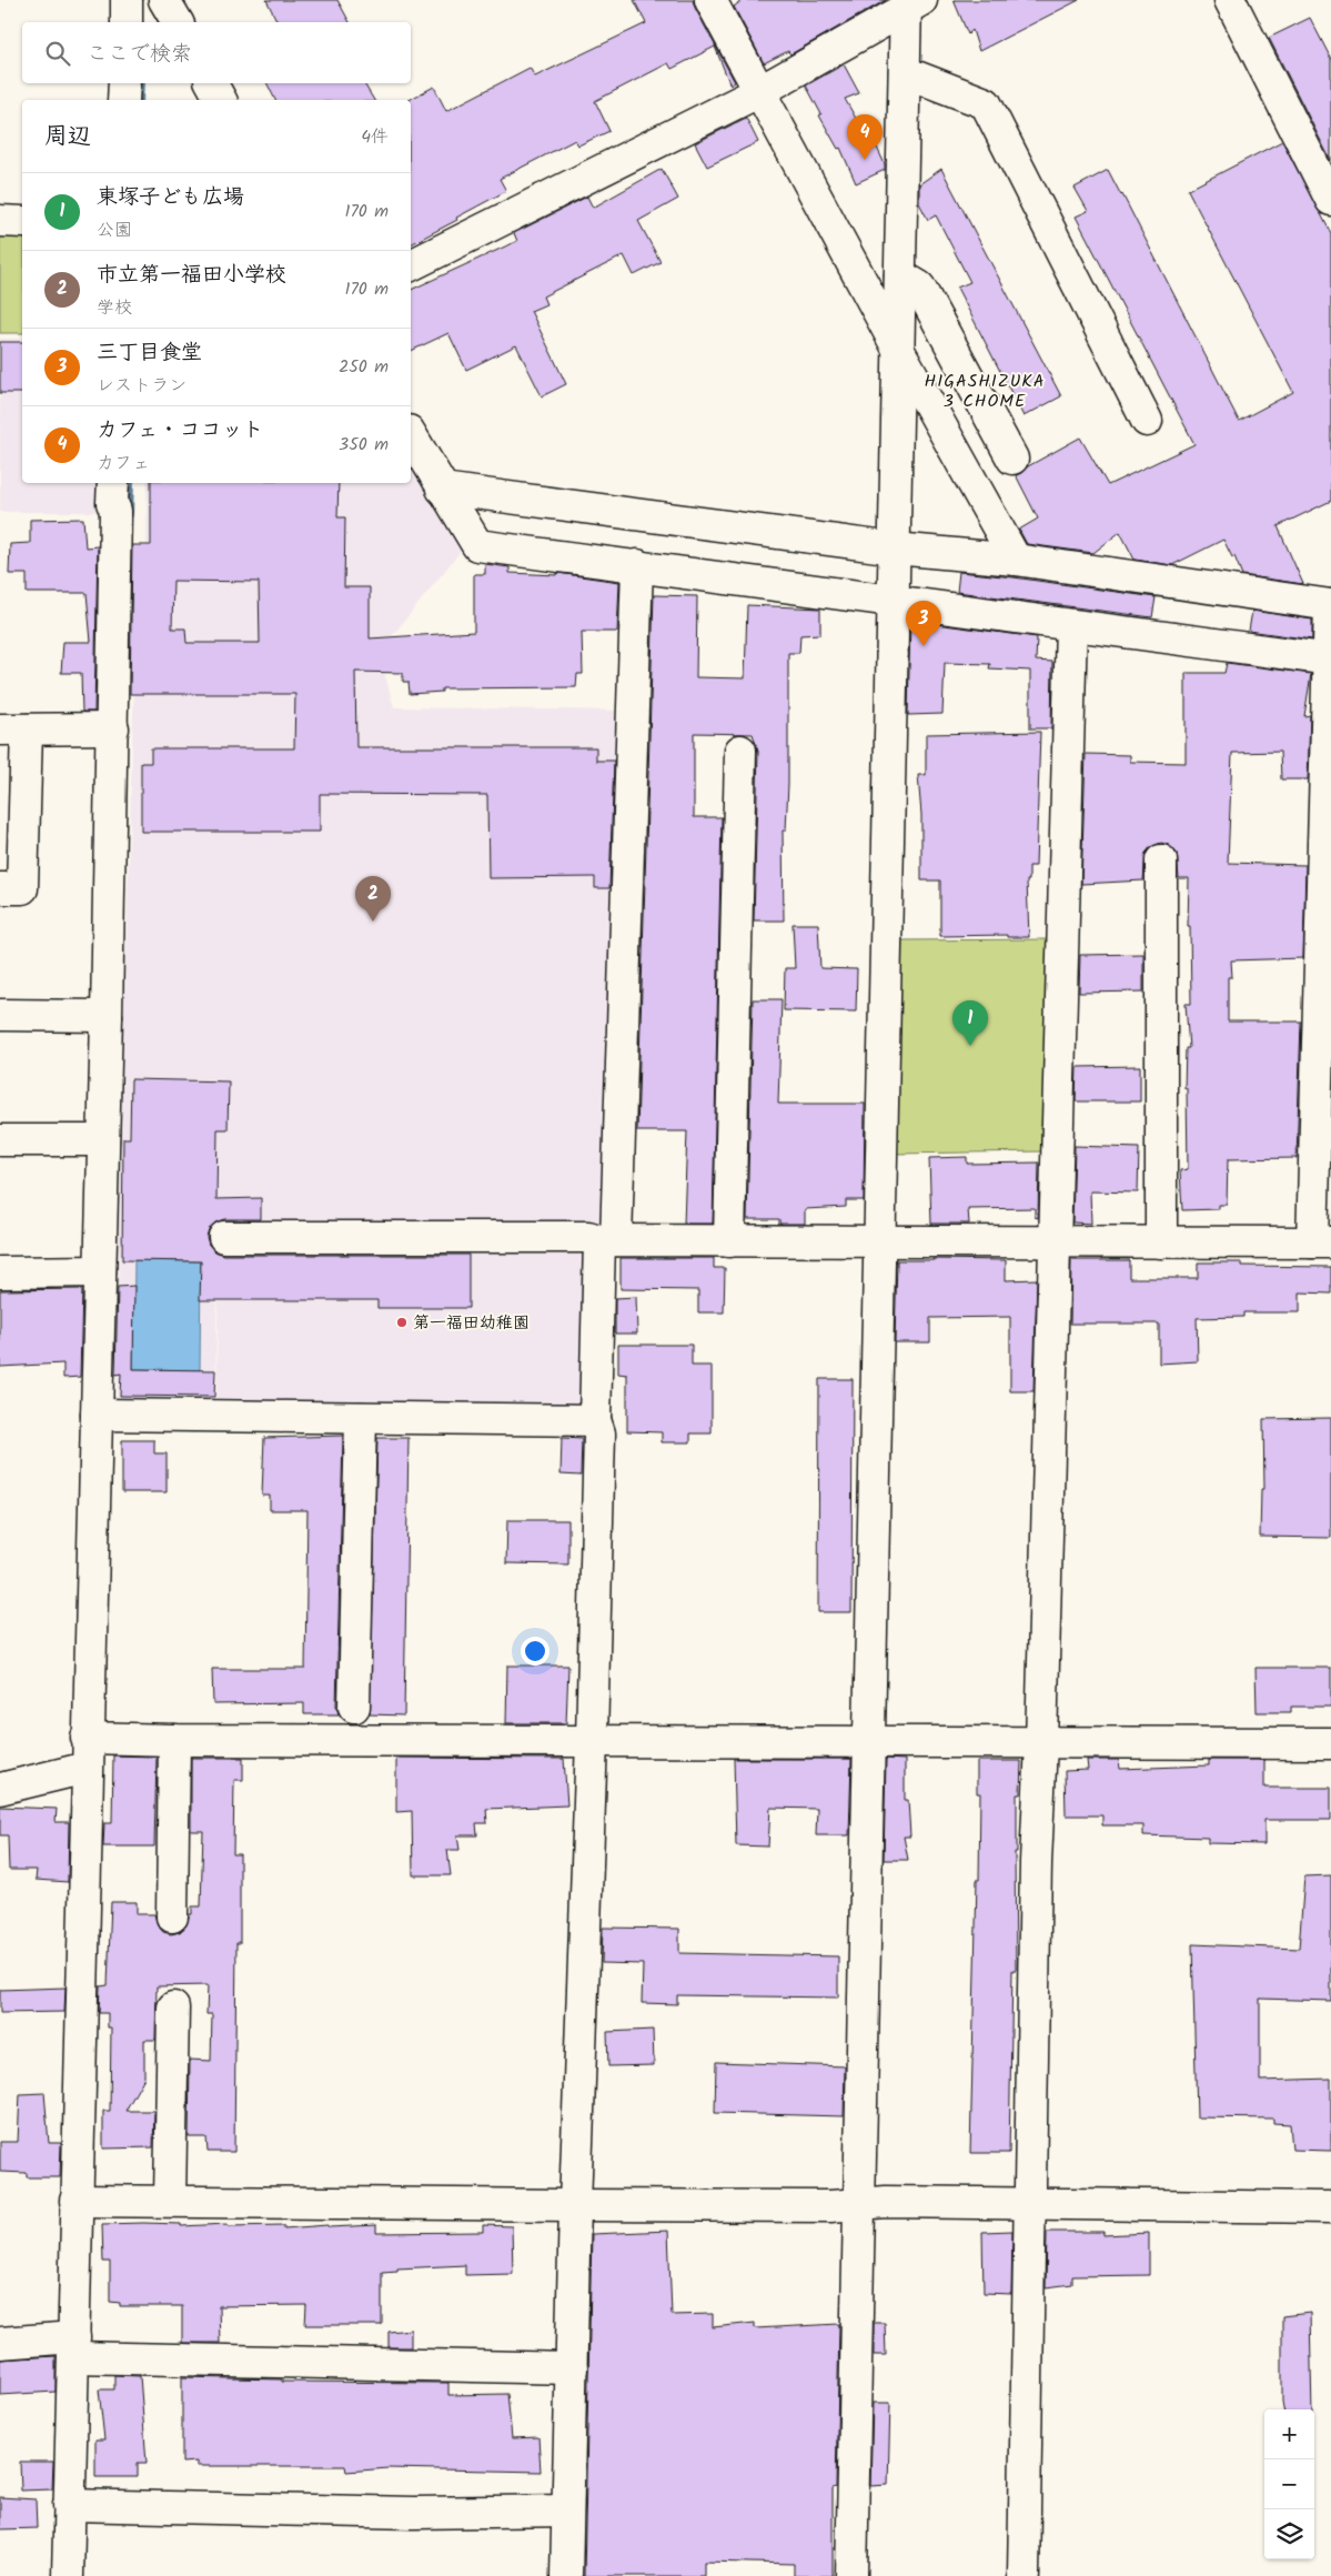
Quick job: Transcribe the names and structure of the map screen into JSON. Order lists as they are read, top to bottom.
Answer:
{
  "districts": ["HIGASHIZUKA 3 CHOME"],
  "places": ["第一福田幼稚園"],
  "page": {
    "search": "ここで検索",
    "heading": ["周辺", "4件"],
    "pins": [
      "4",
      "3",
      "2",
      "1"
    ],
    "list": [
      {
        "mark": "1",
        "name": "東塚子ども広場",
        "note": "公園",
        "value": "170 m"
      },
      {
        "mark": "2",
        "name": "市立第一福田小学校",
        "note": "学校",
        "value": "170 m"
      },
      {
        "mark": "3",
        "name": "三丁目食堂",
        "note": "レストラン",
        "value": "250 m"
      },
      {
        "mark": "4",
        "name": "カフェ・ココット",
        "note": "カフェ",
        "value": "350 m"
      }
    ],
    "map_buttons": ["+", "−"]
  }
}
